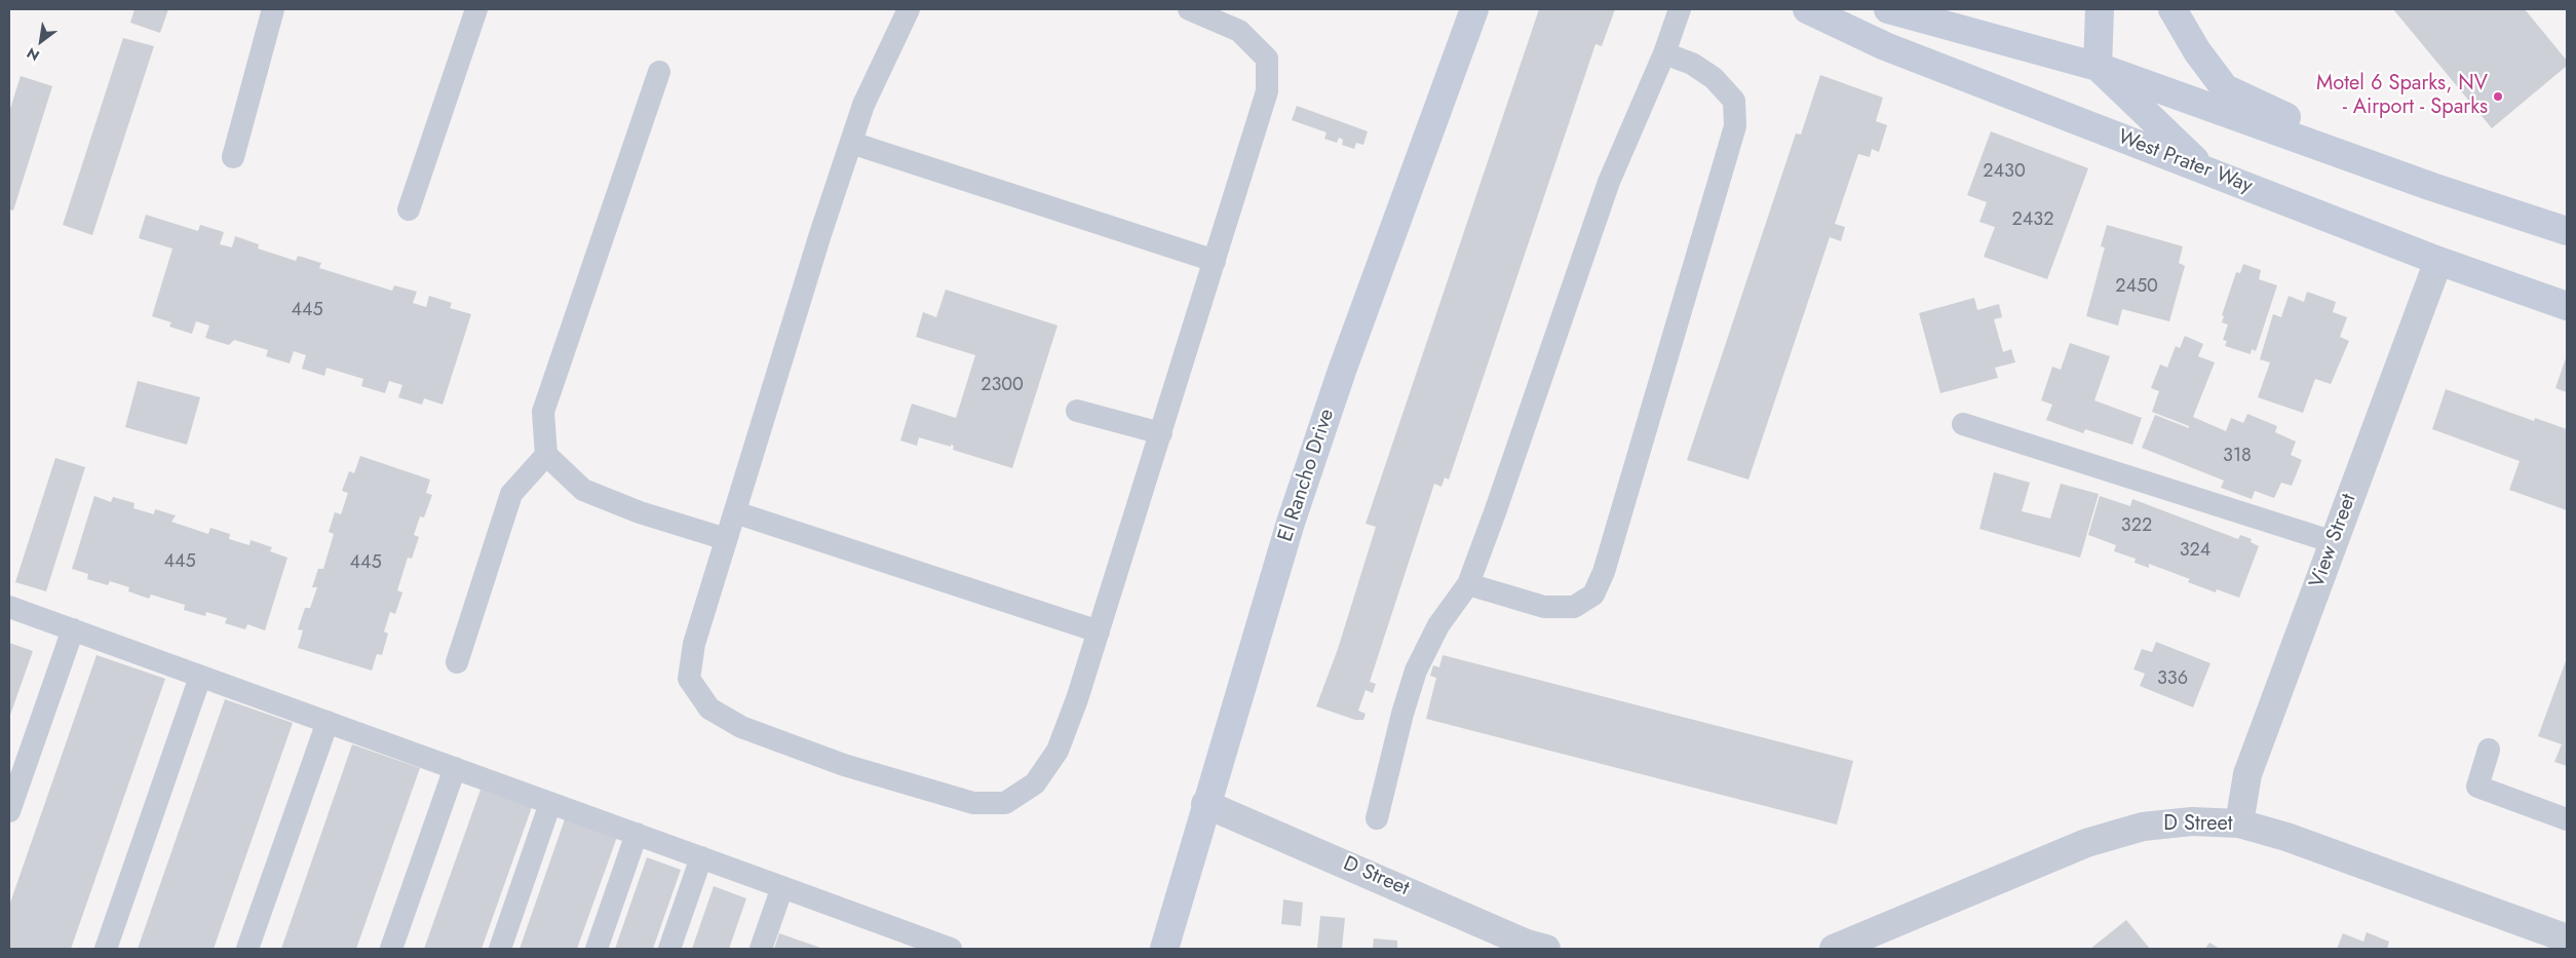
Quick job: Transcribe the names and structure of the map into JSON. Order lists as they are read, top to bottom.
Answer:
{
  "streets": {
    "main road": ["West Prater Way", "El Rancho Drive"],
    "street": ["View Street", "D Street"]
  },
  "crossings": [
    ["West Prater Way", "View Street"],
    ["El Rancho Drive", "D Street"],
    ["View Street", "D Street"]
  ],
  "places": ["Motel 6 Sparks, NV - Airport - Sparks"],
  "house_numbers": [
    "2430",
    "2432",
    "2450",
    "445",
    "2300",
    "318",
    "322",
    "324",
    "445",
    "445",
    "336"
  ],
  "north": "bottom left"
}
